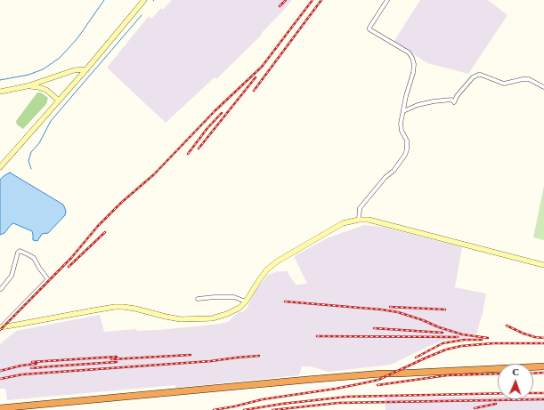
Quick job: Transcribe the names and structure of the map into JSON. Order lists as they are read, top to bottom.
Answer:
{
  "north": "top"
}
